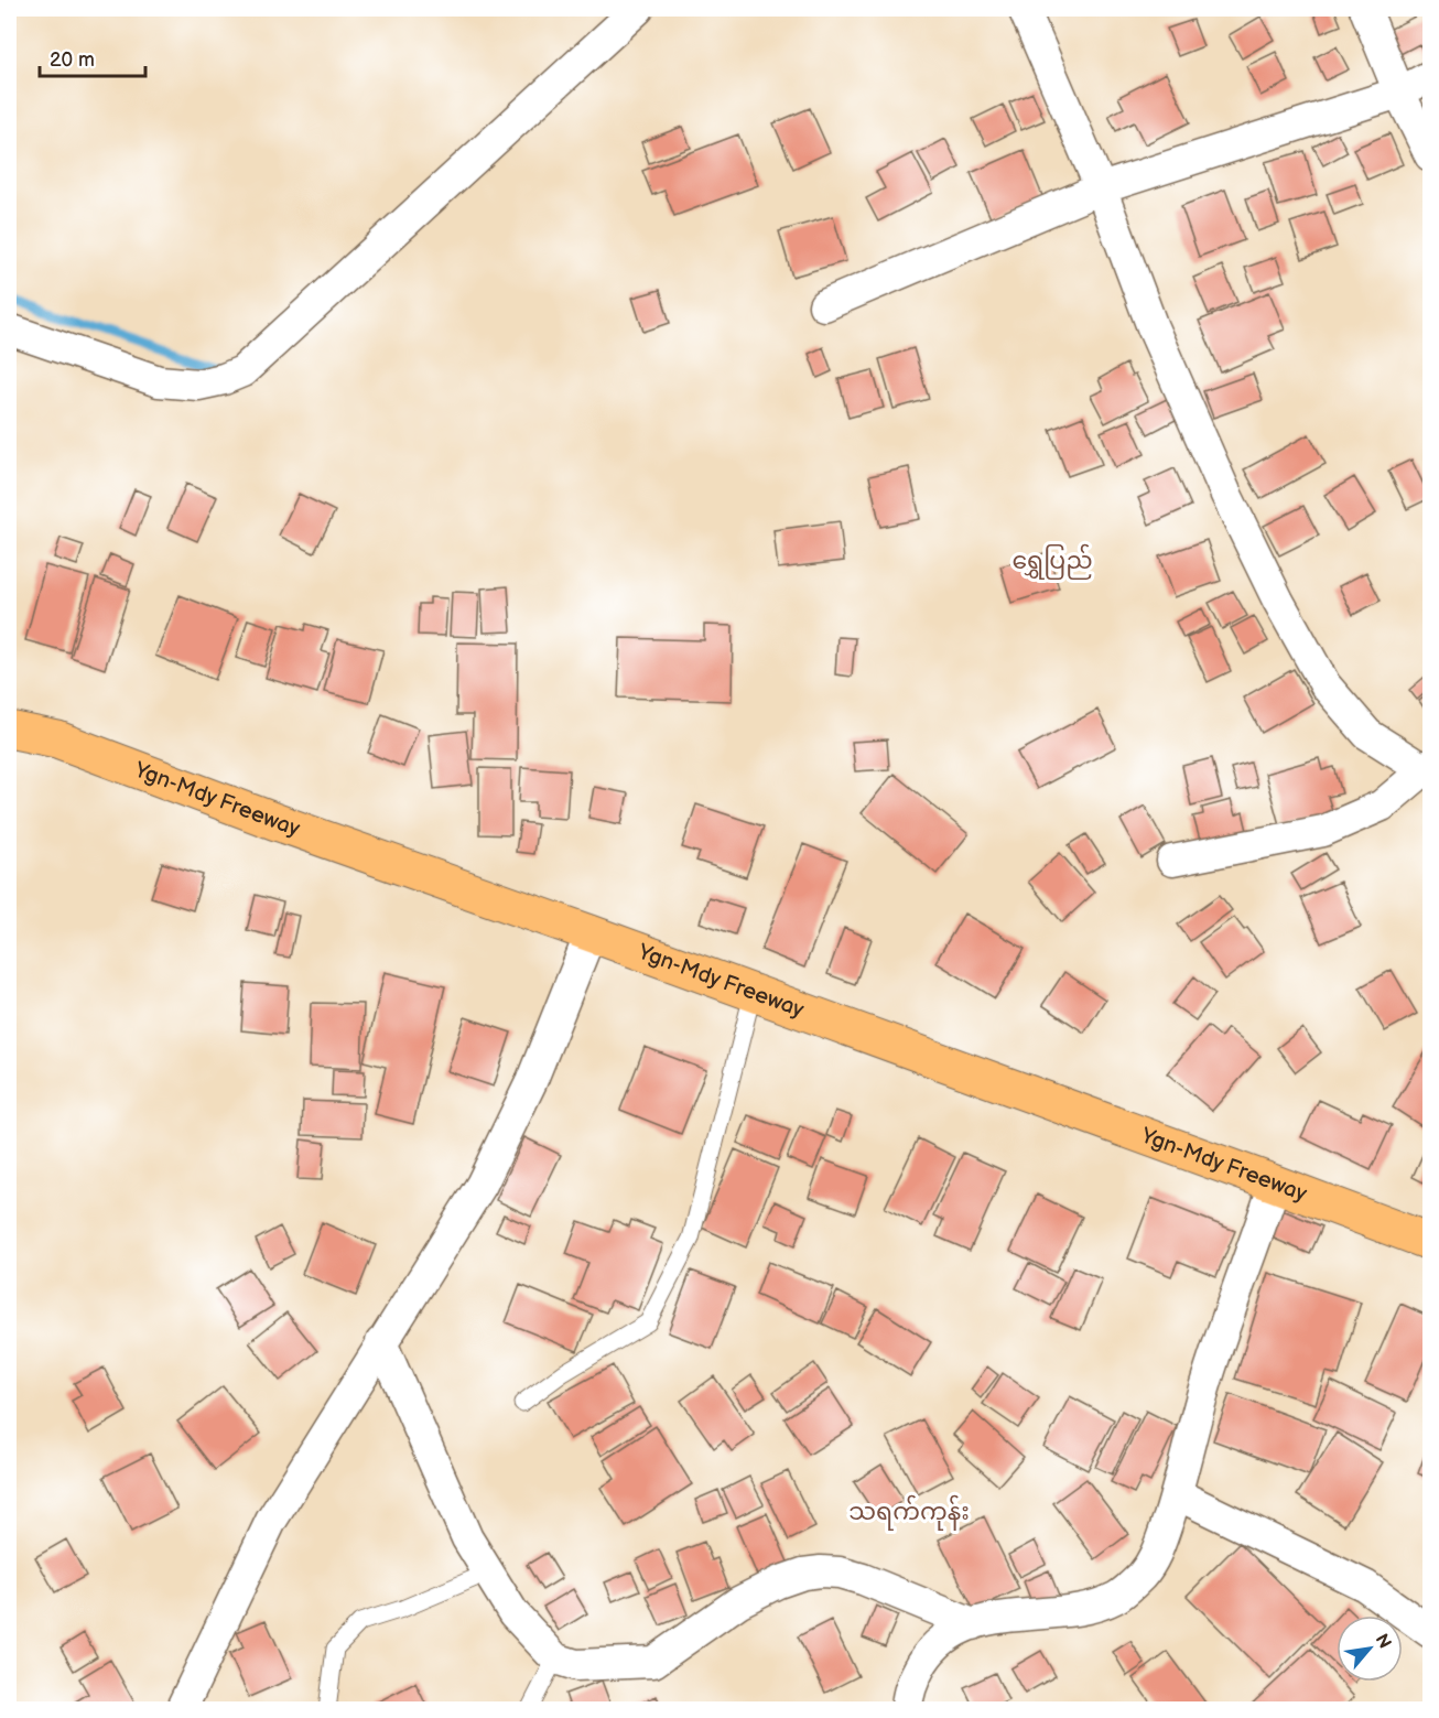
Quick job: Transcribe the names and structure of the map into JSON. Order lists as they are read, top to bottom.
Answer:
{
  "streets": {
    "main road": ["Ygn-Mdy Freeway"]
  },
  "districts": ["ရွှေပြည်", "သရက်ကုန်း"],
  "scale_bar": "20 m",
  "north": "top right"
}
